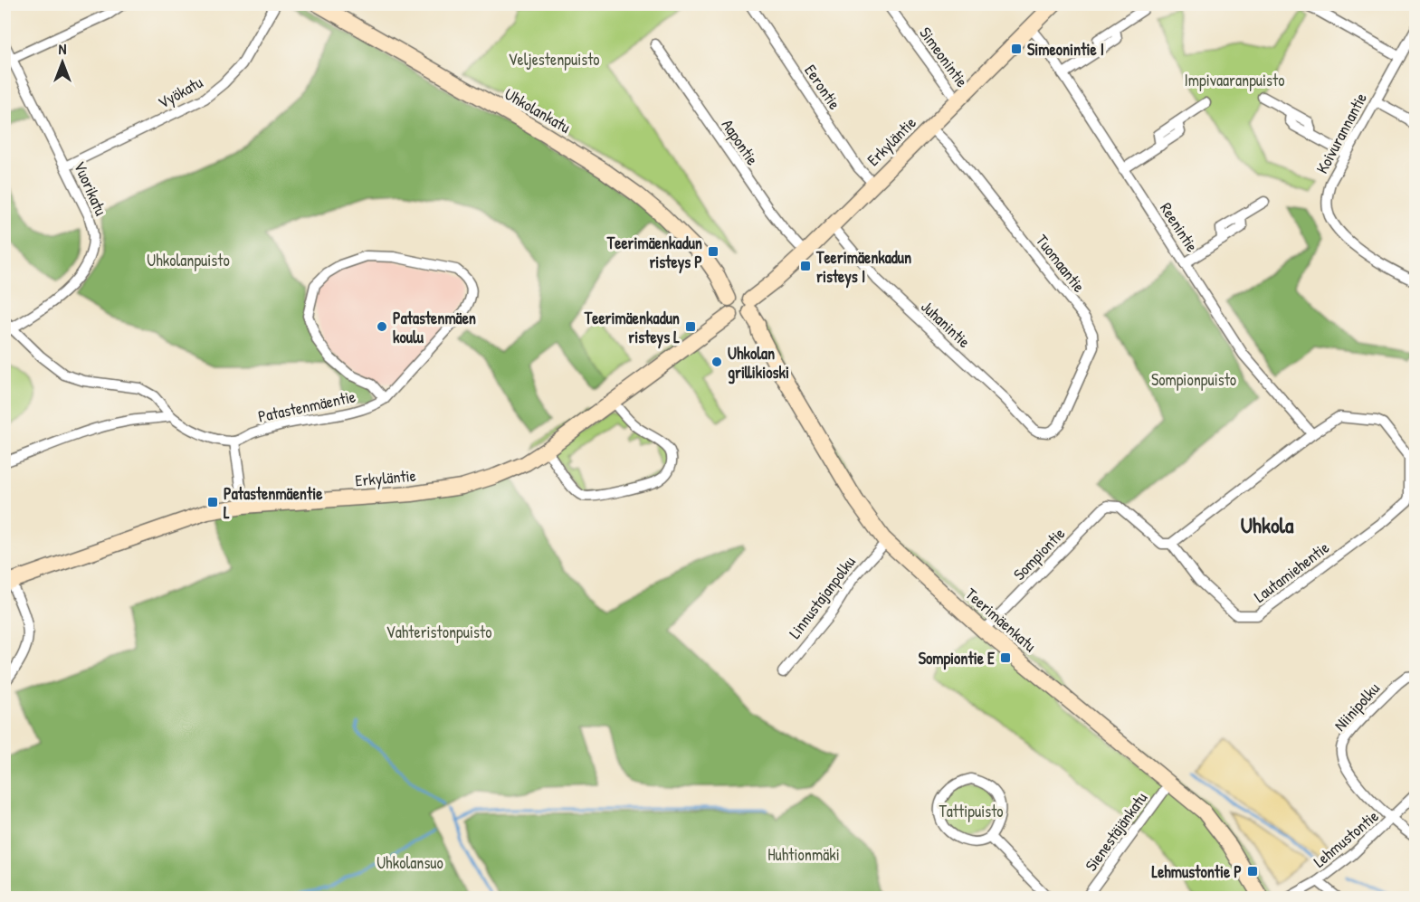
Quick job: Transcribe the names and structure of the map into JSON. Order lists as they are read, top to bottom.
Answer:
{
  "streets": {
    "street": [
      "Simeonintie",
      "Eerontie",
      "Vyökatu",
      "Uhkolankatu",
      "Koivurannantie",
      "Erkyläntie",
      "Aapontie",
      "Vuorikatu",
      "Reenintie",
      "Tuomaantie",
      "Juhanintie",
      "Patastenmäentie",
      "Sompiontie",
      "Lautamiehentie",
      "Linnustajanpolku",
      "Teerimäenkatu",
      "Niinipolku",
      "Sienestäjänkatu",
      "Lehmustontie"
    ]
  },
  "crossings": [
    ["Simeonintie", "Erkyläntie"],
    ["Eerontie", "Erkyläntie"],
    ["Vyökatu", "Vuorikatu"],
    ["Uhkolankatu", "Erkyläntie"],
    ["Uhkolankatu", "Teerimäenkatu"],
    ["Erkyläntie", "Aapontie"],
    ["Erkyläntie", "Reenintie"],
    ["Erkyläntie", "Tuomaantie"],
    ["Erkyläntie", "Juhanintie"],
    ["Erkyläntie", "Teerimäenkatu"],
    ["Reenintie", "Lautamiehentie"],
    ["Tuomaantie", "Juhanintie"],
    ["Sompiontie", "Lautamiehentie"],
    ["Sompiontie", "Teerimäenkatu"],
    ["Linnustajanpolku", "Teerimäenkatu"],
    ["Teerimäenkatu", "Sienestäjänkatu"],
    ["Niinipolku", "Lehmustontie"]
  ],
  "districts": ["Uhkola"],
  "parks": [
    "Veljestenpuisto",
    "Impivaaranpuisto",
    "Uhkolanpuisto",
    "Sompionpuisto",
    "Vahteristonpuisto",
    "Tattipuisto",
    "Huhtionmäki",
    "Uhkolansuo"
  ],
  "places": {
    "transit": [
      "Simeonintie I",
      "Teerimäenkadun risteys P",
      "Teerimäenkadun risteys I",
      "Teerimäenkadun risteys L",
      "Patastenmäentie L",
      "Sompiontie E",
      "Lehmustontie P"
    ],
    "other": ["Patastenmäen koulu", "Uhkolan grillikioski"]
  },
  "north": "top"
}
